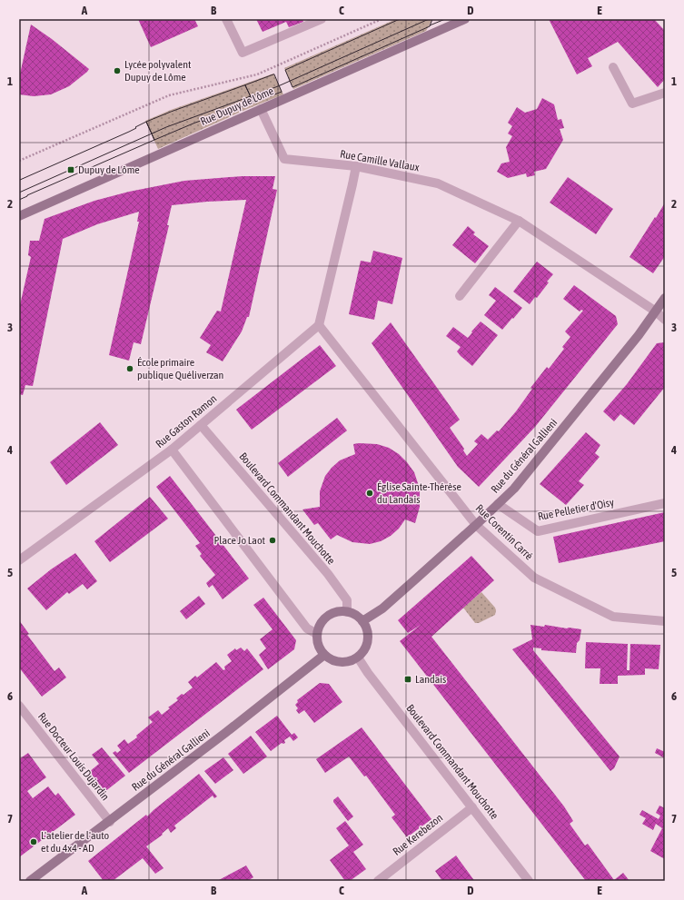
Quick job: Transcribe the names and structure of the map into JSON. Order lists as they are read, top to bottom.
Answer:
{
  "streets": {
    "main road": ["Rue Dupuy de Lôme", "Rue du Général Gallieni"],
    "street": [
      "Rue Camille Vallaux",
      "Rue Gaston Ramon",
      "Boulevard Commandant Mouchotte",
      "Rue Pelletier d'Oisy",
      "Rue Corentin Carré",
      "Rue Docteur Louis Dujardin",
      "Rue Kerebezon"
    ]
  },
  "crossings": [
    ["Rue Dupuy de Lôme", "Rue Camille Vallaux"],
    ["Rue Camille Vallaux", "Rue du Général Gallieni"],
    ["Rue Gaston Ramon", "Boulevard Commandant Mouchotte"],
    ["Rue Gaston Ramon", "Rue Corentin Carré"],
    ["Rue du Général Gallieni", "Boulevard Commandant Mouchotte"],
    ["Rue du Général Gallieni", "Rue Pelletier d'Oisy"],
    ["Rue du Général Gallieni", "Rue Corentin Carré"],
    ["Rue du Général Gallieni", "Rue Docteur Louis Dujardin"],
    ["Boulevard Commandant Mouchotte", "Rue Kerebezon"]
  ],
  "places": {
    "other": [
      "Lycée polyvalent Dupuy de Lôme",
      "École primaire publique Quéliverzan",
      "Église Sainte-Thérèse du Landais",
      "Place Jo Laot",
      "L'atelier de l'auto et du 4x4 - AD"
    ],
    "transit": ["Dupuy de Lôme", "Landais"]
  },
  "grid": {
    "columns": [
      "A",
      "B",
      "C",
      "D",
      "E"
    ],
    "rows": [
      "1",
      "2",
      "3",
      "4",
      "5",
      "6",
      "7"
    ]
  }
}
